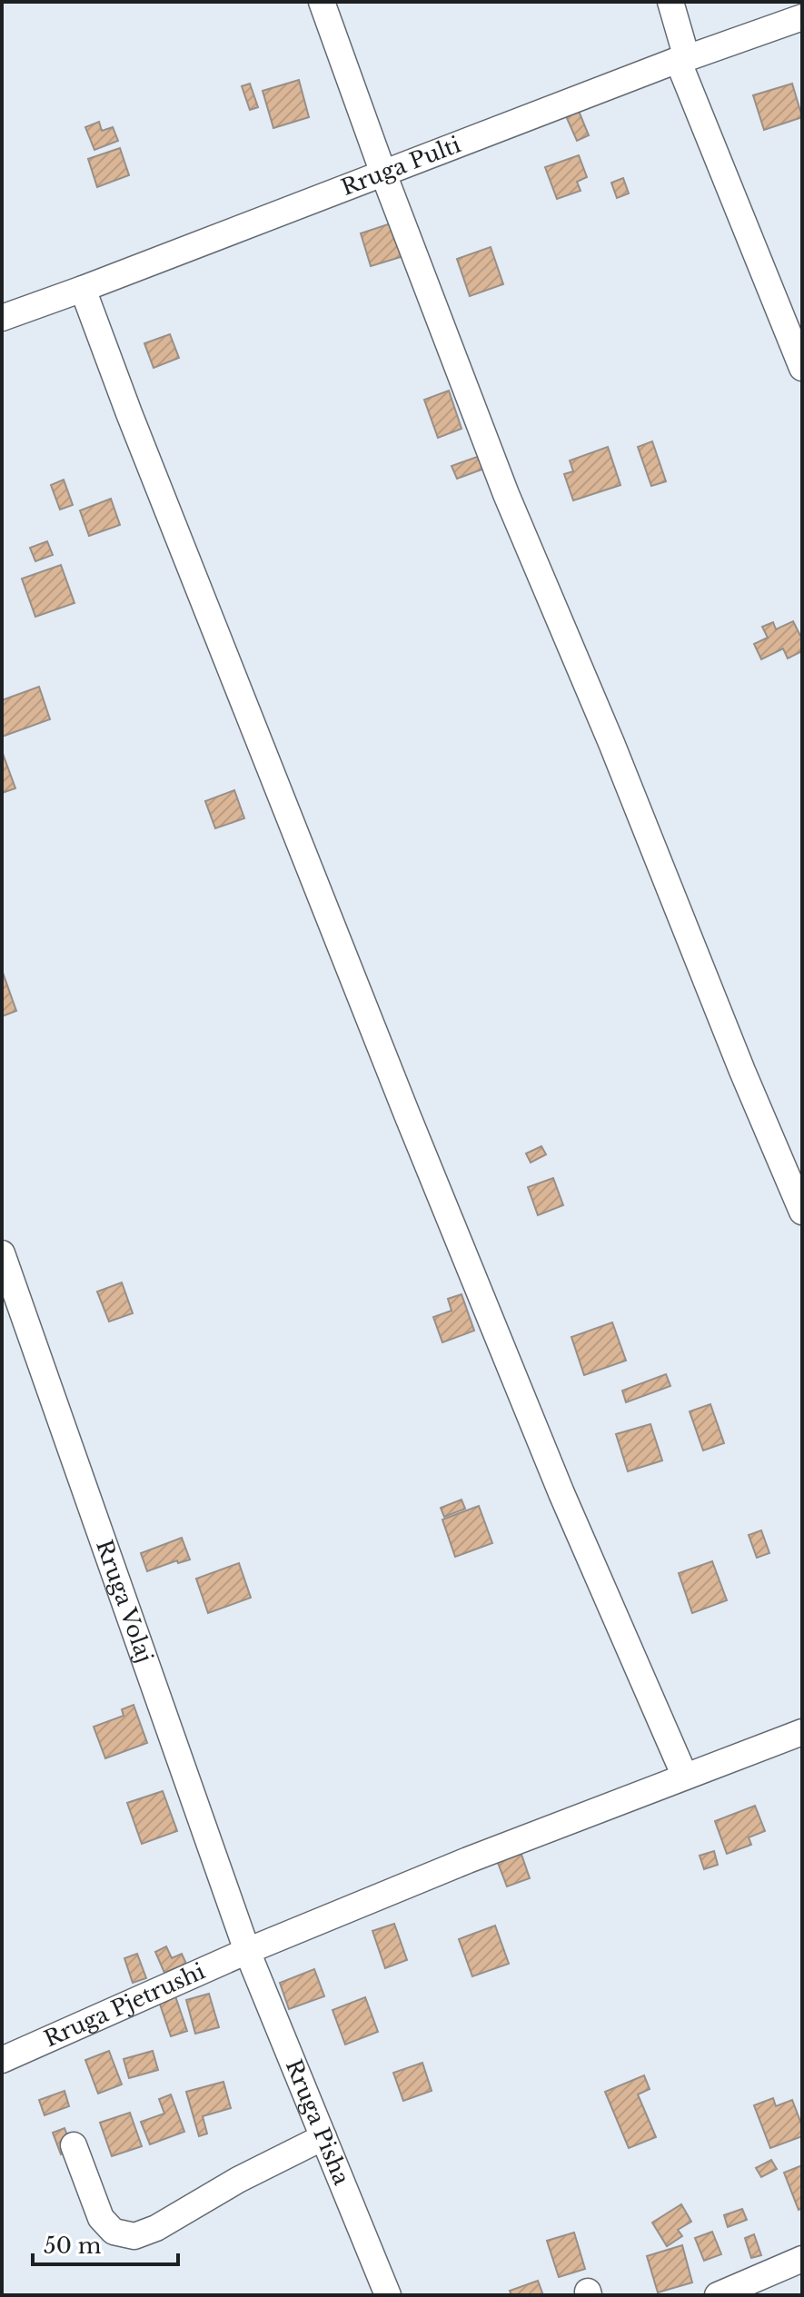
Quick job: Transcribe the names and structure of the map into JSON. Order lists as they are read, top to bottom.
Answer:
{
  "streets": {
    "street": [
      "Rruga Pulti",
      "Rruga Volaj",
      "Rruga Pjetrushi",
      "Rruga Pisha"
    ]
  },
  "crossings": [
    ["Rruga Volaj", "Rruga Pjetrushi"],
    ["Rruga Volaj", "Rruga Pisha"],
    ["Rruga Pjetrushi", "Rruga Pisha"]
  ],
  "scale_bar": "50 m"
}
